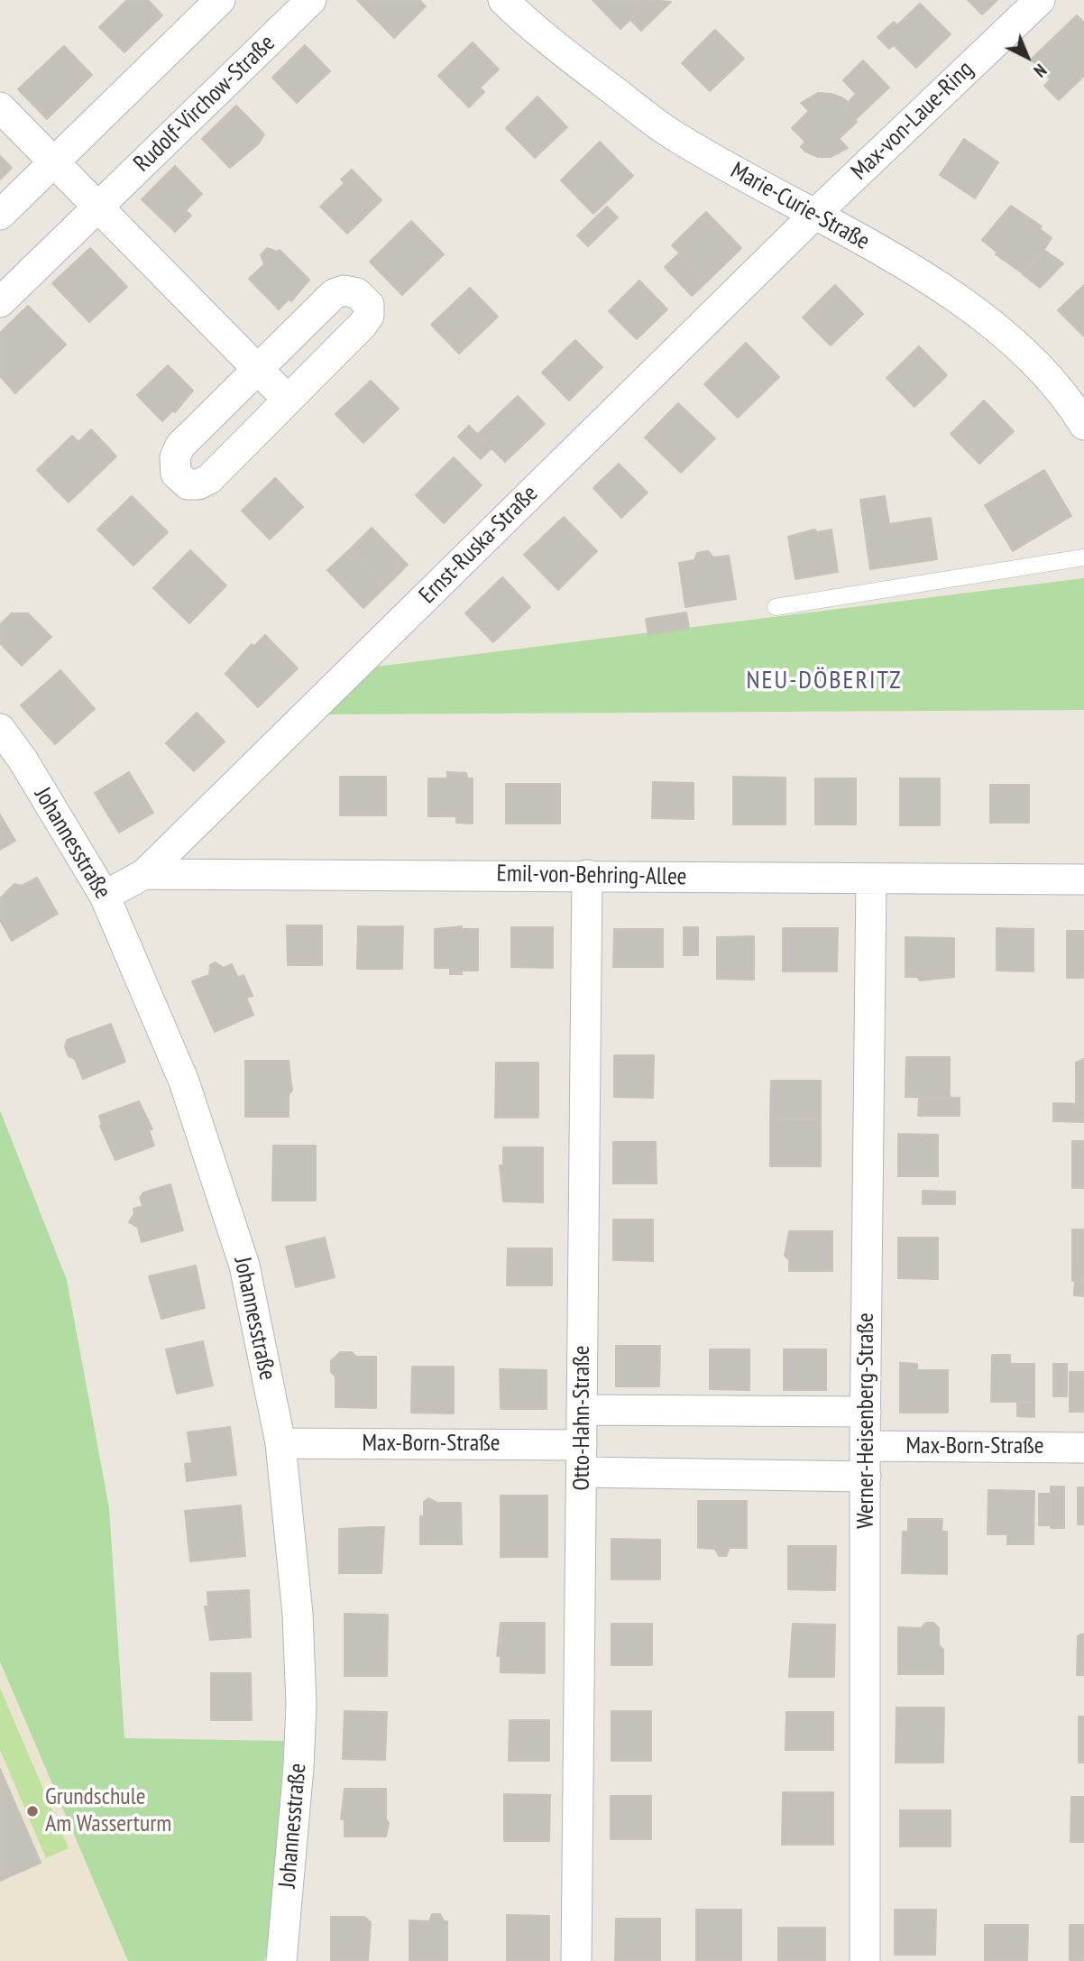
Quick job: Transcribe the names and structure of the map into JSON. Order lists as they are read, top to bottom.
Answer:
{
  "streets": {
    "street": [
      "Rudolf-Virchow-Straße",
      "Max-von-Laue-Ring",
      "Marie-Curie-Straße",
      "Ernst-Ruska-Straße",
      "Johannesstraße",
      "Emil-von-Behring-Allee",
      "Otto-Hahn-Straße",
      "Werner-Heisenberg-Straße",
      "Max-Born-Straße"
    ]
  },
  "crossings": [
    ["Max-von-Laue-Ring", "Marie-Curie-Straße"],
    ["Max-von-Laue-Ring", "Ernst-Ruska-Straße"],
    ["Marie-Curie-Straße", "Ernst-Ruska-Straße"],
    ["Ernst-Ruska-Straße", "Emil-von-Behring-Allee"],
    ["Johannesstraße", "Emil-von-Behring-Allee"],
    ["Johannesstraße", "Max-Born-Straße"],
    ["Emil-von-Behring-Allee", "Otto-Hahn-Straße"],
    ["Emil-von-Behring-Allee", "Werner-Heisenberg-Straße"],
    ["Otto-Hahn-Straße", "Max-Born-Straße"],
    ["Werner-Heisenberg-Straße", "Max-Born-Straße"]
  ],
  "districts": ["NEU-DÖBERITZ"],
  "places": ["Grundschule Am Wasserturm"],
  "north": "bottom right"
}
